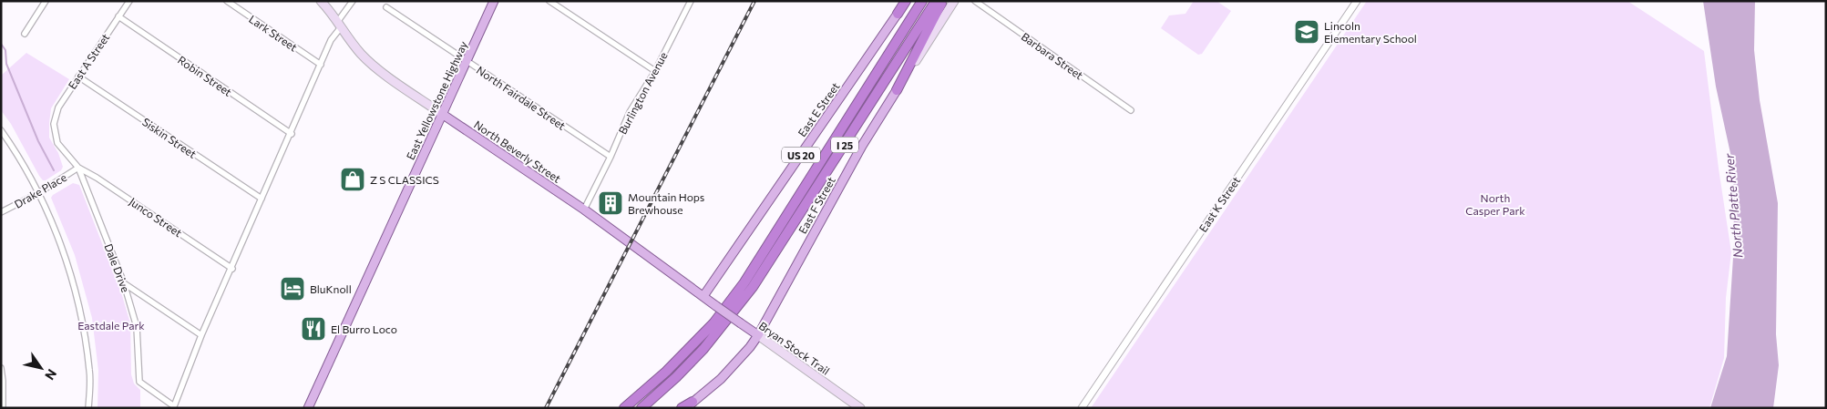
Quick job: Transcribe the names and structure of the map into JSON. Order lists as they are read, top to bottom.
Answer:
{
  "streets": {
    "highway": ["I 25", "US 20"],
    "main road": [
      "East Yellowstone Highway",
      "East E Street",
      "North Beverly Street",
      "East F Street",
      "Bryan Stock Trail"
    ],
    "street": [
      "Lark Street",
      "Barbara Street",
      "East A Street",
      "Robin Street",
      "Burlington Avenue",
      "North Fairdale Street",
      "Siskin Street",
      "Drake Place",
      "East K Street",
      "Junco Street",
      "Dale Drive"
    ]
  },
  "crossings": [
    ["East A Street", "Robin Street"],
    ["East A Street", "Siskin Street"],
    ["East A Street", "Dale Drive"],
    ["Burlington Avenue", "North Fairdale Street"],
    ["Burlington Avenue", "North Beverly Street"],
    ["North Fairdale Street", "East Yellowstone Highway"],
    ["East Yellowstone Highway", "North Beverly Street"],
    ["East E Street", "North Beverly Street"],
    ["East E Street", "US 20"],
    ["North Beverly Street", "Bryan Stock Trail"],
    ["Drake Place", "Junco Street"],
    ["Drake Place", "Dale Drive"],
    ["East F Street", "Bryan Stock Trail"],
    ["Junco Street", "Dale Drive"]
  ],
  "water": ["North Platte River"],
  "parks": ["North Casper Park", "Eastdale Park"],
  "places": {
    "school or university": ["Lincoln Elementary School"],
    "shop": ["Z S CLASSICS"],
    "building": ["Mountain Hops Brewhouse"],
    "hotel": ["BluKnoll"],
    "restaurant": ["El Burro Loco"]
  },
  "north": "bottom right"
}
